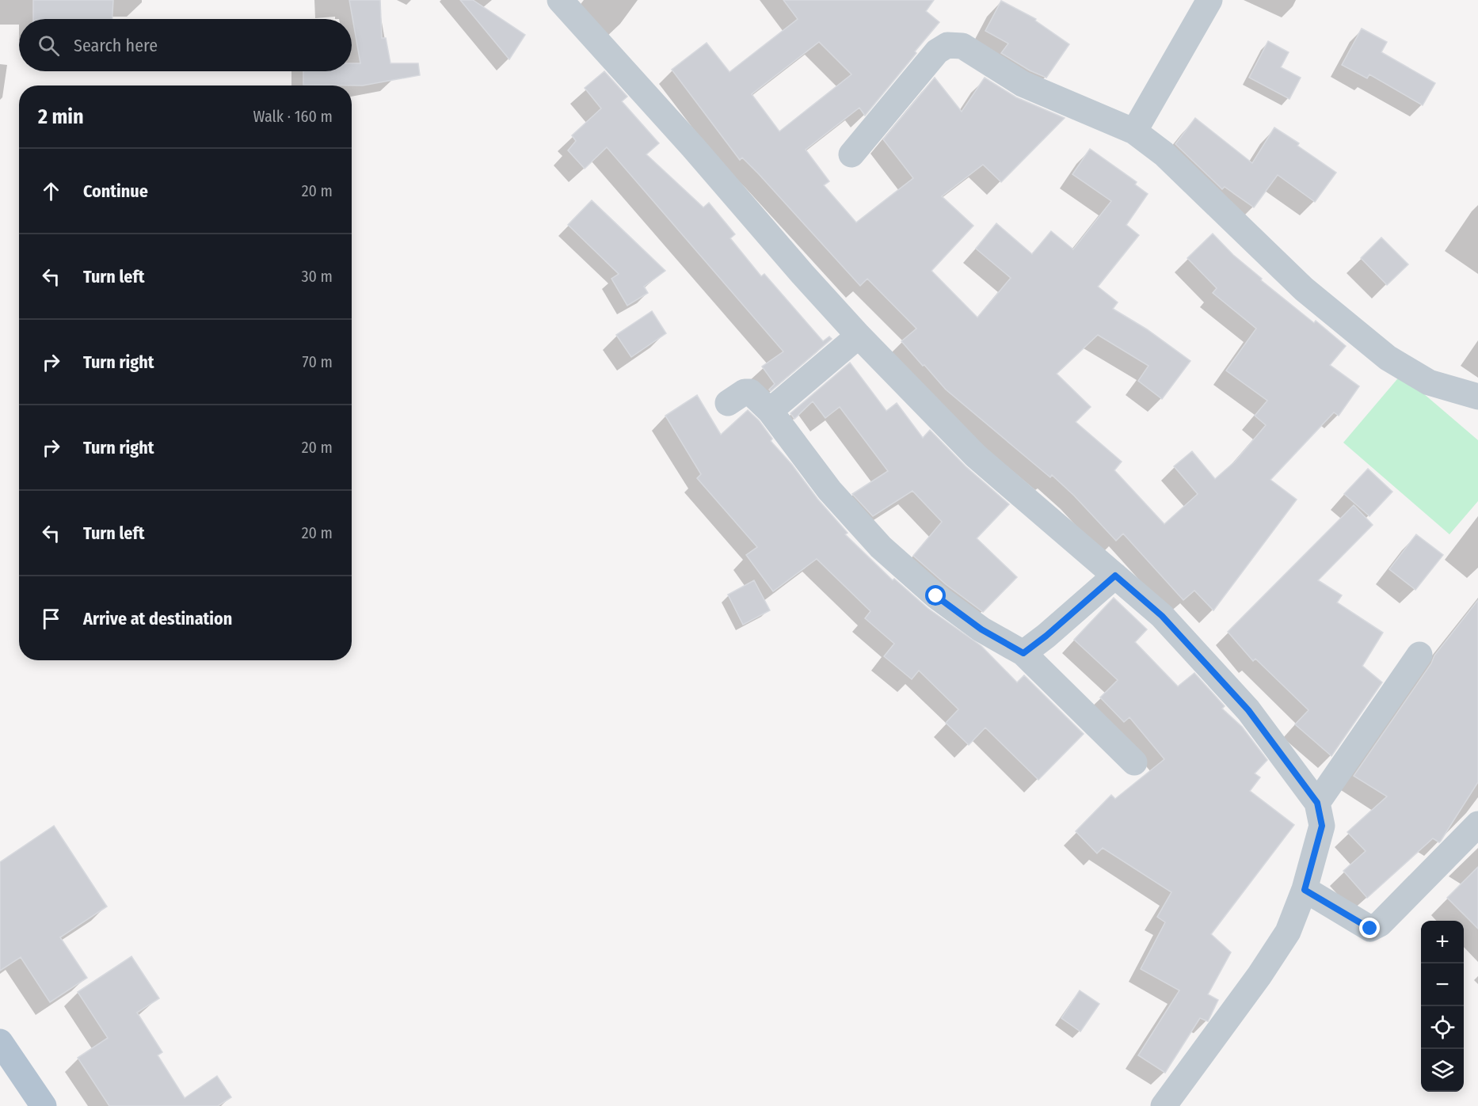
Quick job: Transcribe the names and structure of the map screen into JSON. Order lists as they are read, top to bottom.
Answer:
{
  "page": {
    "search": "Search here",
    "heading": ["2 min", "Walk · 160 m"],
    "list": [
      ["Continue", "20 m"],
      ["Turn left", "30 m"],
      ["Turn right", "70 m"],
      ["Turn right", "20 m"],
      ["Turn left", "20 m"],
      "Arrive at destination"
    ],
    "map_buttons": ["+", "−"]
  }
}
